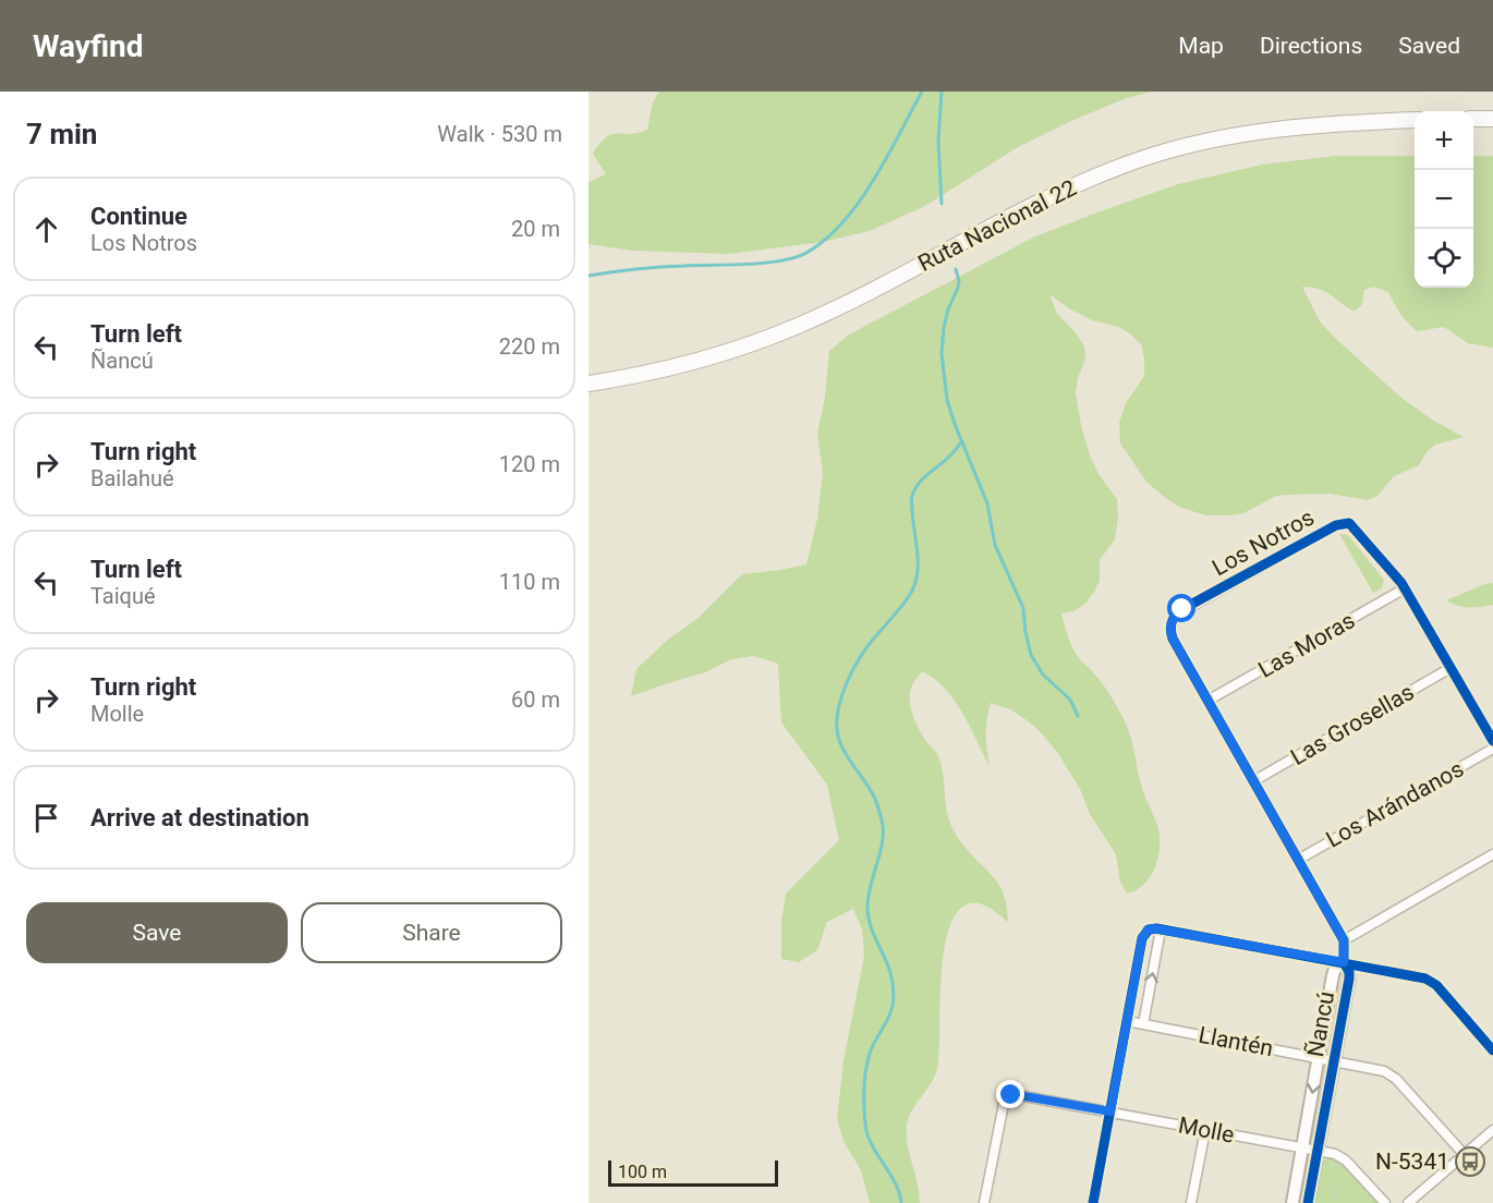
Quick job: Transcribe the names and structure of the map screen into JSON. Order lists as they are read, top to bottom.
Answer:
{
  "streets": {
    "highway": ["Ruta Nacional 22"],
    "street": [
      "Los Notros",
      "Las Moras",
      "Las Grosellas",
      "Los Arándanos",
      "Ñancú",
      "Llantén",
      "Molle"
    ]
  },
  "crossings": [
    ["Los Notros", "Las Moras"],
    ["Los Notros", "Ñancú"],
    ["Las Moras", "Ñancú"],
    ["Las Grosellas", "Ñancú"],
    ["Los Arándanos", "Ñancú"],
    ["Ñancú", "Llantén"],
    ["Ñancú", "Molle"]
  ],
  "places": {
    "bus stop": ["N-5341"]
  },
  "scale_bar": "100 m",
  "page": {
    "header": "Wayfind",
    "nav": ["Map", "Directions", "Saved"],
    "heading": ["7 min", "Walk · 530 m"],
    "map_buttons": ["+", "−"],
    "list": [
      ["Continue", "Los Notros", "20 m"],
      ["Turn left", "Ñancú", "220 m"],
      ["Turn right", "Bailahué", "120 m"],
      ["Turn left", "Taiqué", "110 m"],
      ["Turn right", "Molle", "60 m"],
      "Arrive at destination"
    ],
    "buttons": ["Save", "Share"],
    "scale": "100 m"
  }
}
